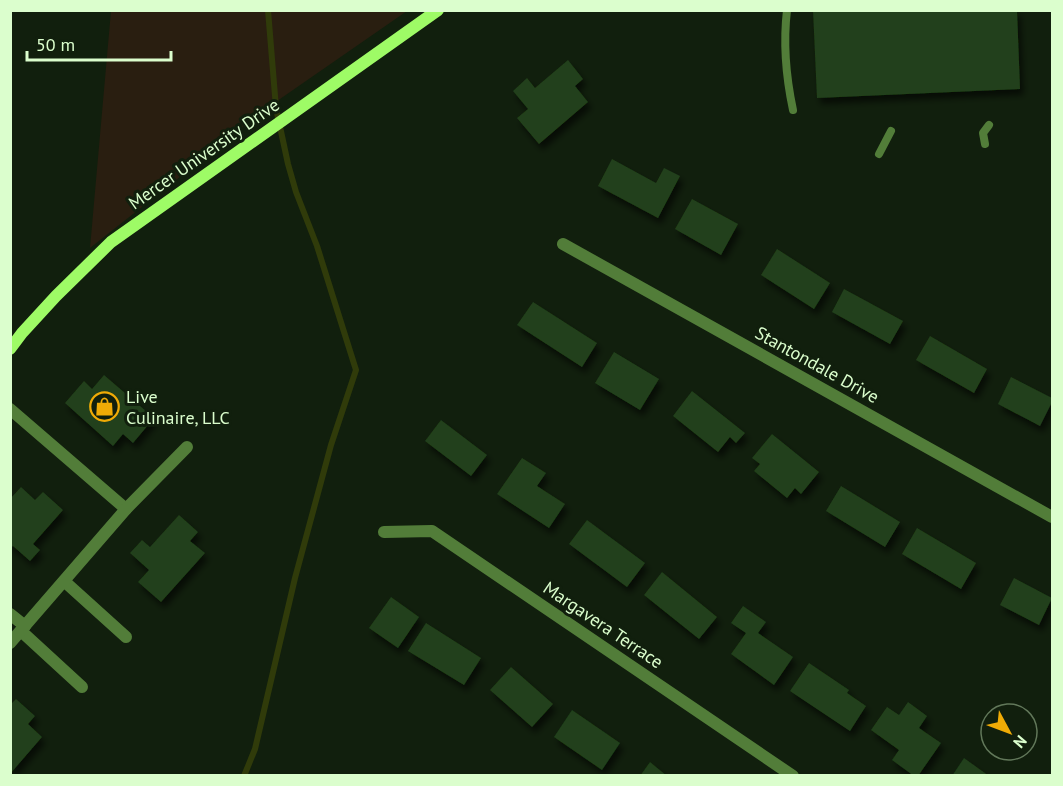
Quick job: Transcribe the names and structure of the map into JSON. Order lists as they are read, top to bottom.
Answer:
{
  "streets": {
    "street": ["Mercer University Drive", "Stantondale Drive", "Margavera Terrace"]
  },
  "places": {
    "shop": ["Live Culinaire, LLC"]
  },
  "scale_bar": "50 m",
  "north": "bottom right"
}
